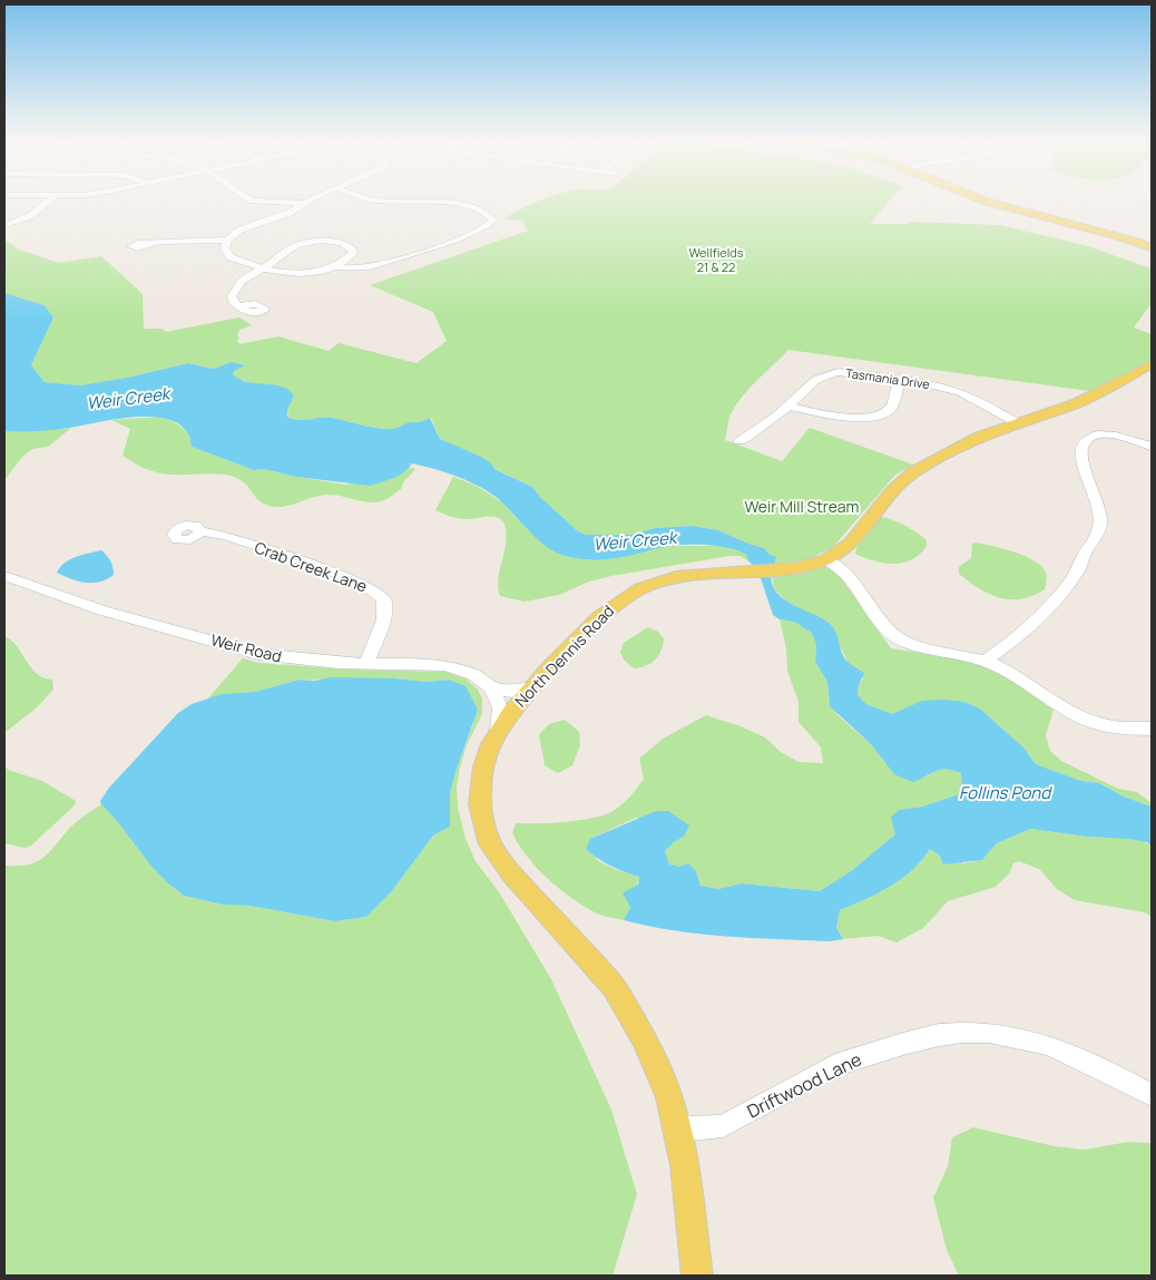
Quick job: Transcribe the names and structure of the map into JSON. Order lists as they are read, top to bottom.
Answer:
{
  "streets": {
    "main road": ["North Dennis Road"],
    "street": [
      "Tasmania Drive",
      "Crab Creek Lane",
      "Weir Road",
      "Driftwood Lane"
    ]
  },
  "crossings": [
    ["Tasmania Drive", "North Dennis Road"],
    ["Crab Creek Lane", "Weir Road"],
    ["Weir Road", "North Dennis Road"],
    ["North Dennis Road", "Driftwood Lane"]
  ],
  "water": ["Weir Creek", "Follins Pond"],
  "parks": ["Wellfields 21 & 22", "Weir Mill Stream"]
}
